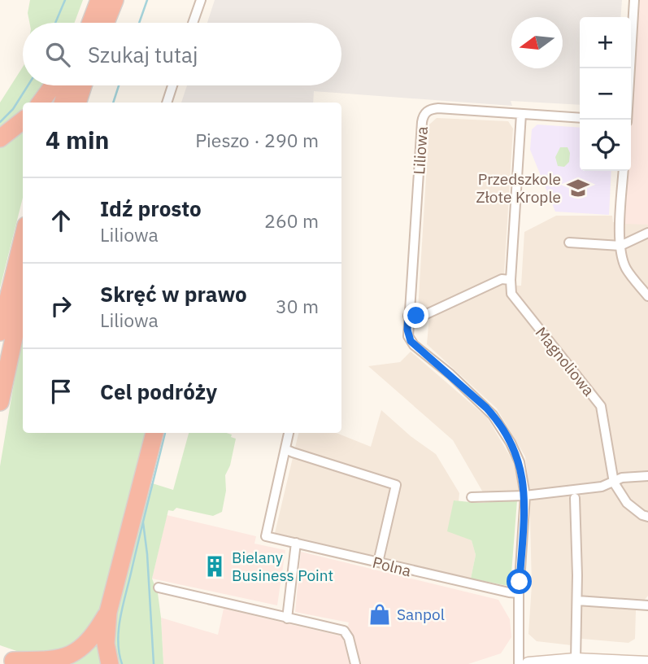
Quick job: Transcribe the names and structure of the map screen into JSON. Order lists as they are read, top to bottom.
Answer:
{
  "streets": {
    "street": ["Liliowa", "Magnoliowa", "Polna"]
  },
  "crossings": [
    ["Liliowa", "Magnoliowa"],
    ["Liliowa", "Polna"]
  ],
  "places": {
    "school or university": ["Przedszkole Złote Krople"],
    "building": ["Bielany Business Point"],
    "shop": ["Sanpol"]
  },
  "north": "left",
  "page": {
    "map_buttons": ["+", "−"],
    "search": "Szukaj tutaj",
    "heading": ["4 min", "Pieszo · 290 m"],
    "list": [
      ["Idź prosto", "Liliowa", "260 m"],
      ["Skręć w prawo", "Liliowa", "30 m"],
      "Cel podróży"
    ]
  }
}
